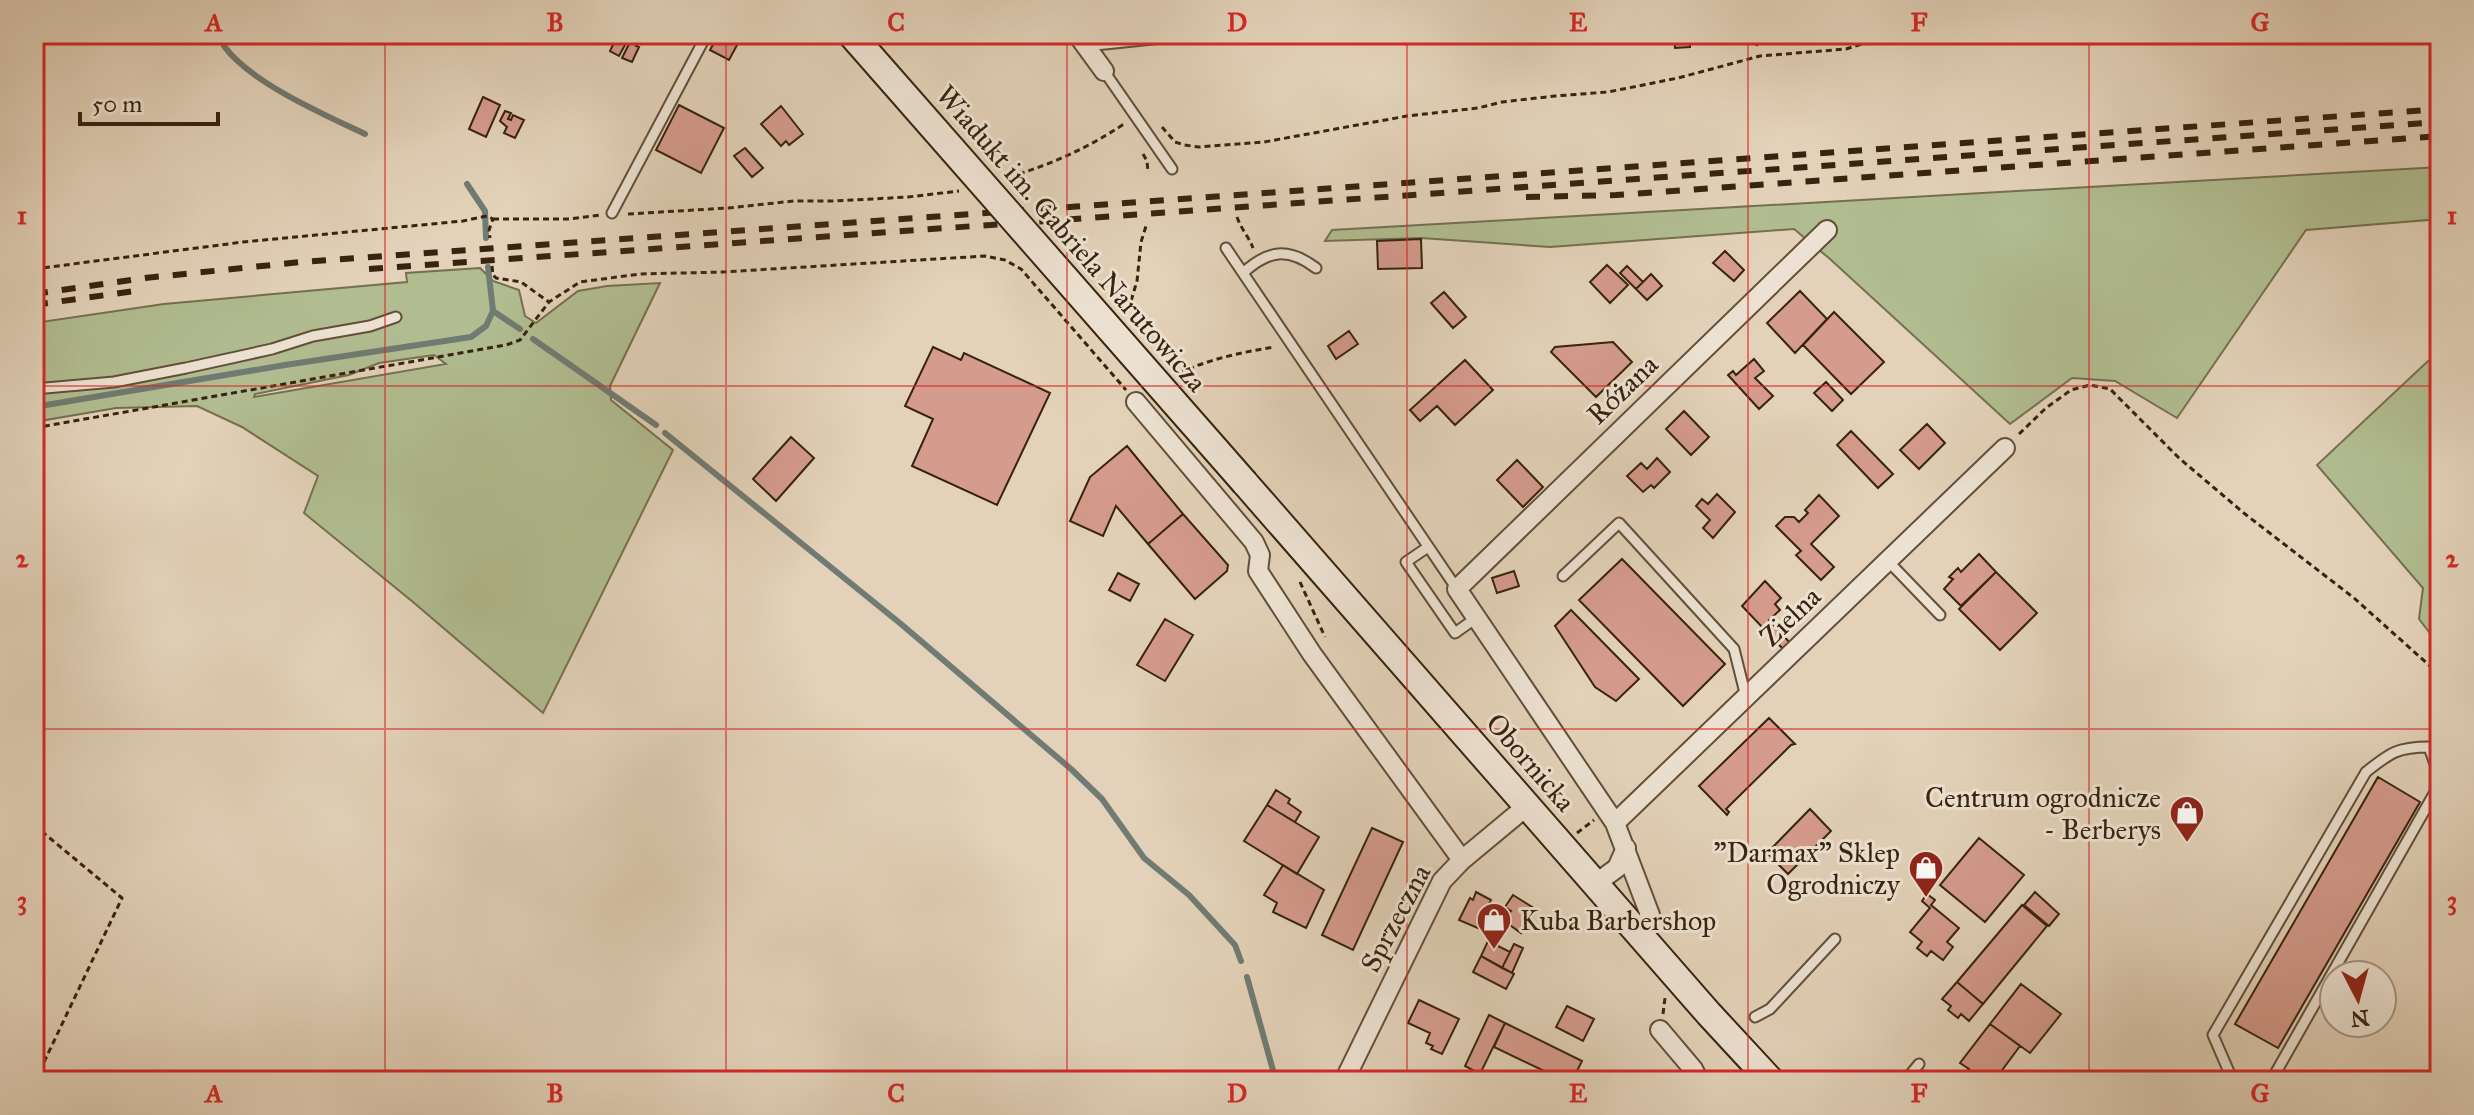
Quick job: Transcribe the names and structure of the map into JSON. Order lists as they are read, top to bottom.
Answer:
{
  "streets": {
    "main road": ["Wiadukt im. Gabriela Narutowicza", "Obornicka"],
    "street": ["Różana", "Zielna", "Sprzeczna"]
  },
  "crossings": [
    ["Wiadukt im. Gabriela Narutowicza", "Obornicka"],
    ["Obornicka", "Sprzeczna"]
  ],
  "places": {
    "shop": ["Centrum ogrodnicze - Berberys", "\"Darmax\" Sklep Ogrodniczy", "Kuba Barbershop"]
  },
  "scale_bar": "50 m",
  "north": "bottom",
  "grid": {
    "columns": [
      "A",
      "B",
      "C",
      "D",
      "E",
      "F",
      "G"
    ],
    "rows": ["1", "2", "3"]
  }
}
